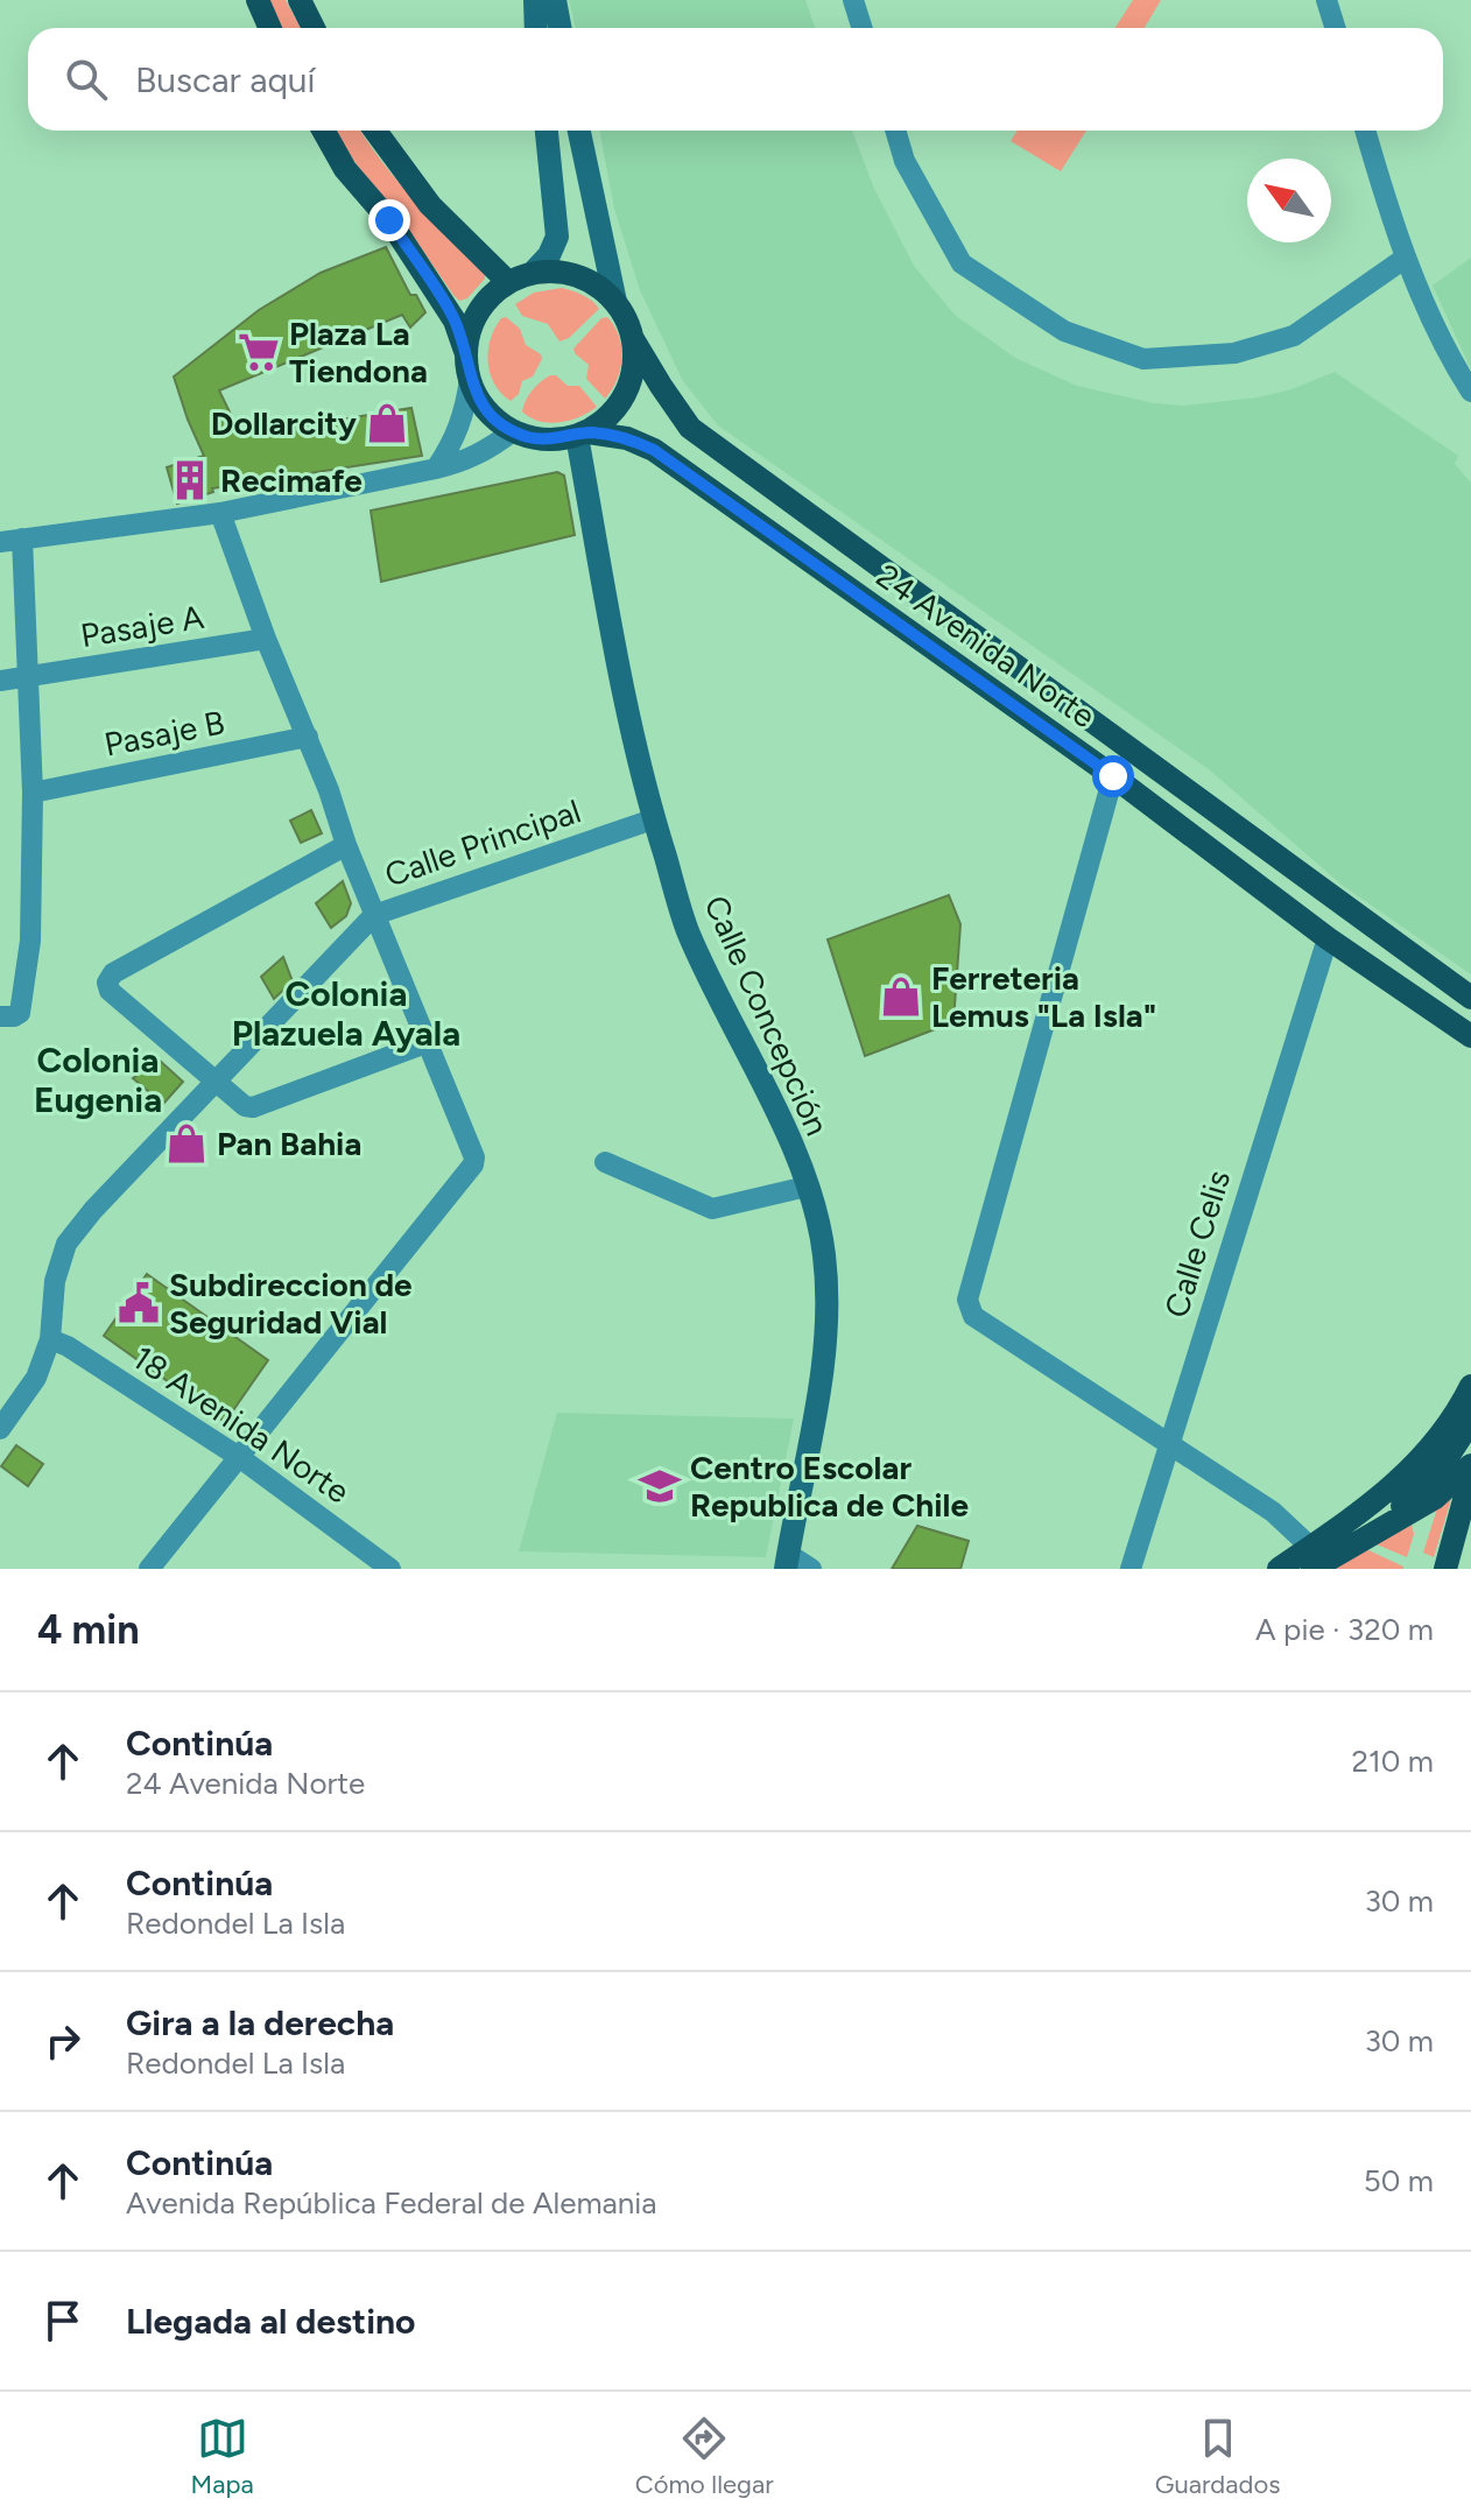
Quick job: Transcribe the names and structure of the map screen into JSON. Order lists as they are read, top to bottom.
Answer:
{
  "streets": {
    "main road": ["24 Avenida Norte"],
    "street": [
      "Pasaje A",
      "Pasaje B",
      "Calle Principal",
      "Calle Concepción",
      "Calle Celis",
      "18 Avenida Norte"
    ]
  },
  "crossings": [
    ["24 Avenida Norte", "Calle Concepción"],
    ["24 Avenida Norte", "Calle Celis"],
    ["Calle Principal", "Calle Concepción"],
    ["Calle Principal", "18 Avenida Norte"]
  ],
  "districts": ["Colonia Plazuela Ayala", "Colonia Eugenia"],
  "places": {
    "supermarket": ["Plaza La Tiendona"],
    "shop": ["Dollarcity", "Ferreteria Lemus \"La Isla\"", "Pan Bahia"],
    "building": ["Recimafe"],
    "public building": ["Subdireccion de Seguridad Vial"],
    "school or university": ["Centro Escolar Republica de Chile"]
  },
  "north": "top left",
  "page": {
    "search": "Buscar aquí",
    "heading": ["4 min", "A pie · 320 m"],
    "list": [
      ["Continúa", "24 Avenida Norte", "210 m"],
      ["Continúa", "Redondel La Isla", "30 m"],
      ["Gira a la derecha", "Redondel La Isla", "30 m"],
      ["Continúa", "Avenida República Federal de Alemania", "50 m"],
      "Llegada al destino"
    ],
    "nav": ["Mapa", "Cómo llegar", "Guardados"]
  }
}
